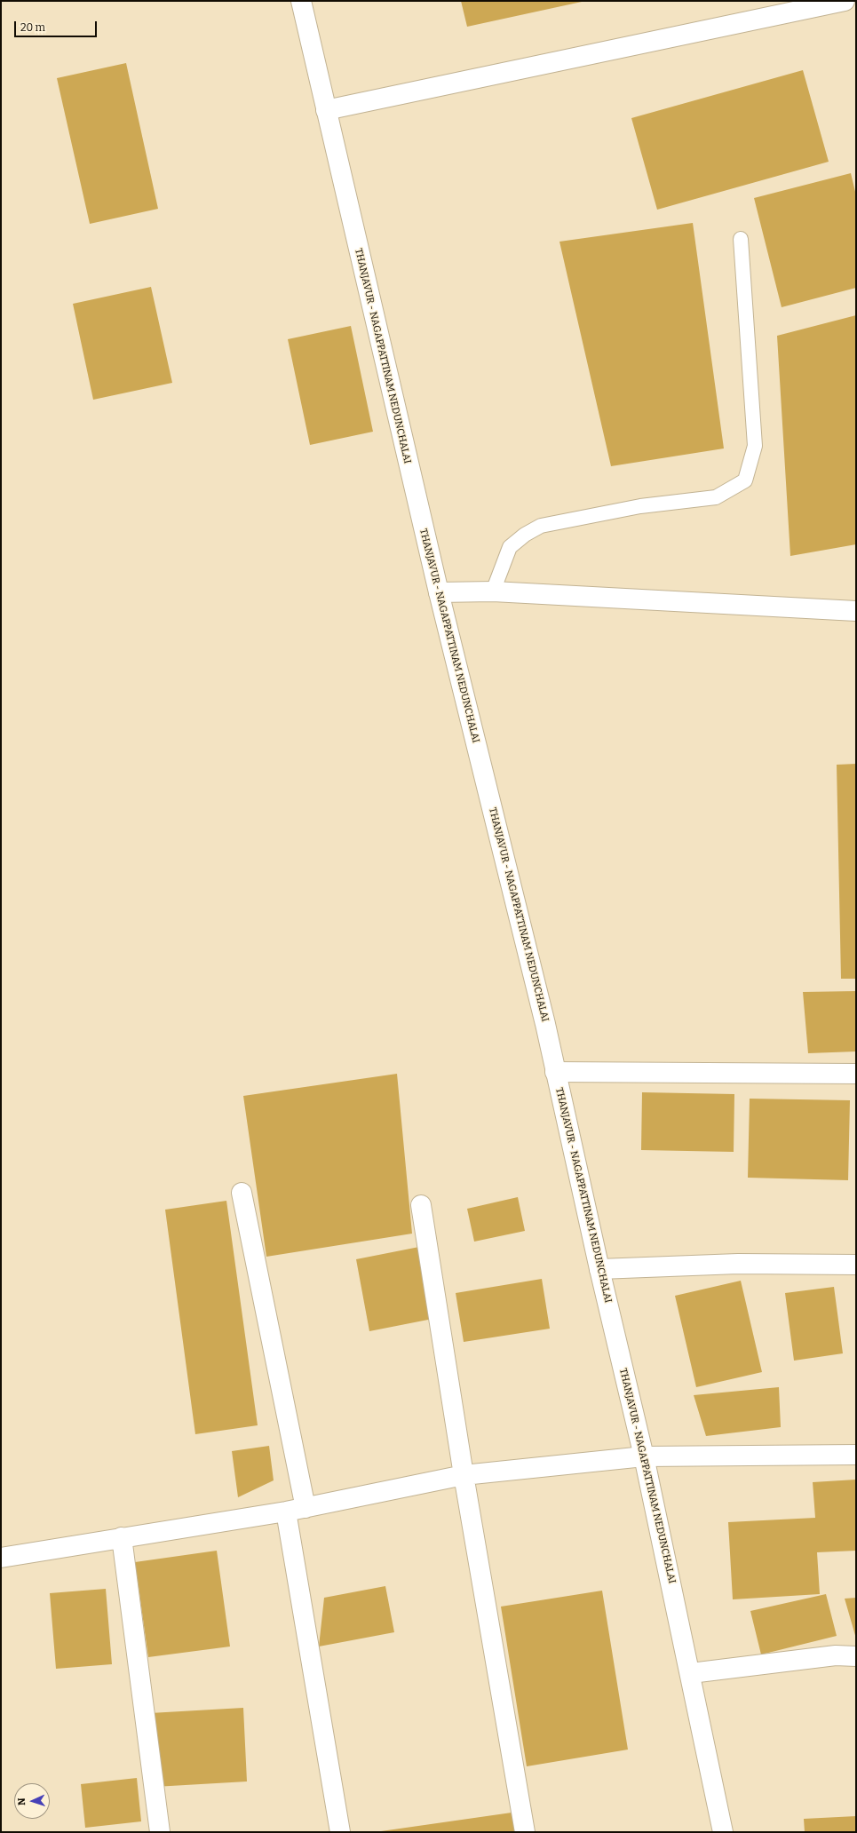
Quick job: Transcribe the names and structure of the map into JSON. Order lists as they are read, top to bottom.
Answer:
{
  "streets": {
    "main road": ["THANJAVUR - NAGAPPATTINAM NEDUNCHALAI"]
  },
  "scale_bar": "20 m",
  "north": "left"
}
